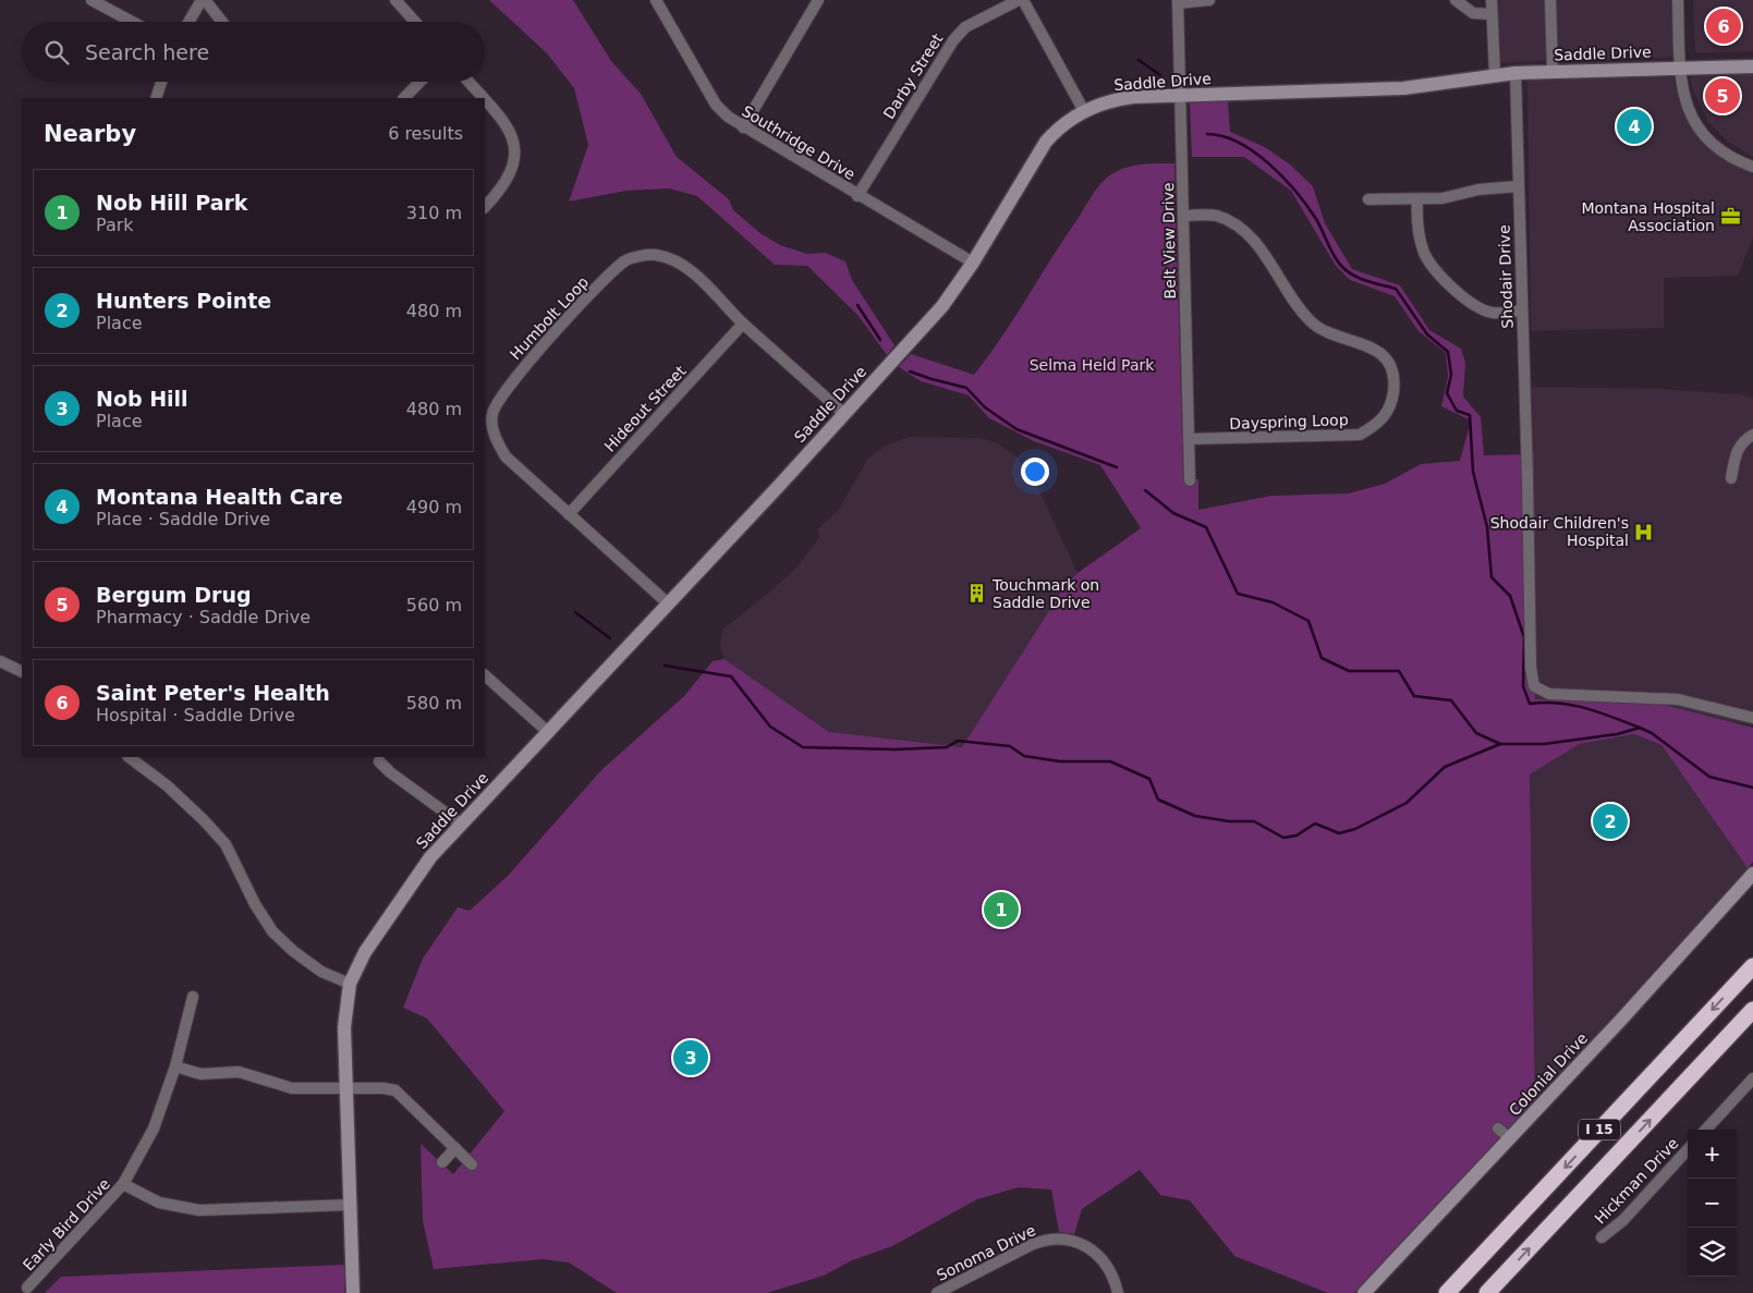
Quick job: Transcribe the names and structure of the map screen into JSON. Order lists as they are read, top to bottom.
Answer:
{
  "streets": {
    "highway": ["I 15"],
    "street": [
      "Saddle Drive",
      "Darby Street",
      "Southridge Drive",
      "Belt View Drive",
      "Shodair Drive",
      "Humbolt Loop",
      "Hideout Street",
      "Dayspring Loop",
      "Colonial Drive",
      "Hickman Drive",
      "Early Bird Drive",
      "Sonoma Drive"
    ]
  },
  "crossings": [
    ["Saddle Drive", "Southridge Drive"],
    ["Saddle Drive", "Belt View Drive"],
    ["Saddle Drive", "Shodair Drive"],
    ["Saddle Drive", "Humbolt Loop"],
    ["Darby Street", "Southridge Drive"],
    ["Belt View Drive", "Dayspring Loop"],
    ["Humbolt Loop", "Hideout Street"]
  ],
  "parks": ["Selma Held Park"],
  "places": {
    "office": ["Montana Hospital Association"],
    "hospital": ["Shodair Children's Hospital"],
    "building": ["Touchmark on Saddle Drive"]
  },
  "page": {
    "pins": [
      "6",
      "5",
      "4",
      "2",
      "1",
      "3"
    ],
    "search": "Search here",
    "heading": ["Nearby", "6 results"],
    "list": [
      {
        "mark": "1",
        "name": "Nob Hill Park",
        "note": "Park",
        "value": "310 m"
      },
      {
        "mark": "2",
        "name": "Hunters Pointe",
        "note": "Place",
        "value": "480 m"
      },
      {
        "mark": "3",
        "name": "Nob Hill",
        "note": "Place",
        "value": "480 m"
      },
      {
        "mark": "4",
        "name": "Montana Health Care",
        "note": "Place · Saddle Drive",
        "value": "490 m"
      },
      {
        "mark": "5",
        "name": "Bergum Drug",
        "note": "Pharmacy · Saddle Drive",
        "value": "560 m"
      },
      {
        "mark": "6",
        "name": "Saint Peter's Health",
        "note": "Hospital · Saddle Drive",
        "value": "580 m"
      }
    ],
    "map_buttons": ["+", "−"]
  }
}
